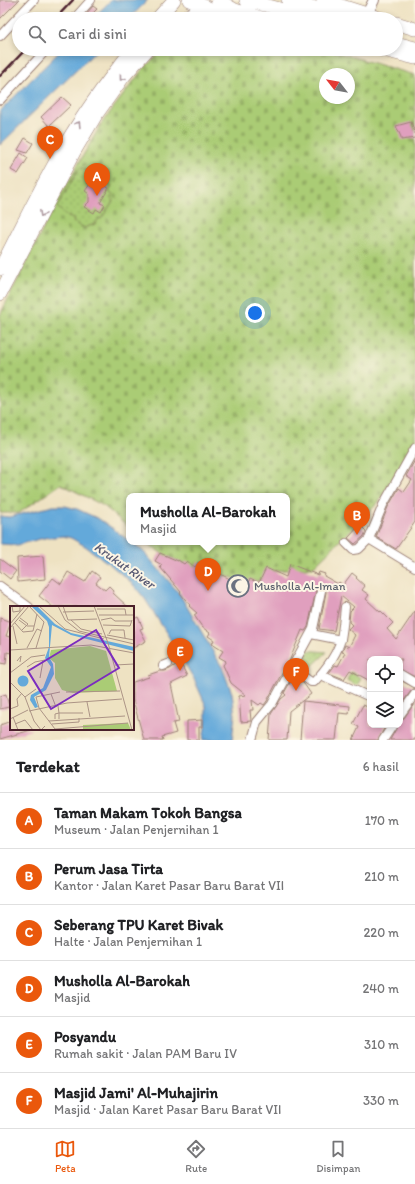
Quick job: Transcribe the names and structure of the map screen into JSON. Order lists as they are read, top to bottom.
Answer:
{
  "water": ["Krukut River"],
  "places": {
    "mosque": ["Musholla Al-Iman"]
  },
  "north": "top left",
  "page": {
    "search": "Cari di sini",
    "pins": [
      "C",
      "A",
      "B",
      "D",
      "E",
      "F"
    ],
    "popup": ["Musholla Al-Barokah", "Masjid"],
    "heading": ["Terdekat", "6 hasil"],
    "list": [
      {
        "mark": "A",
        "name": "Taman Makam Tokoh Bangsa",
        "note": "Museum · Jalan Penjernihan 1",
        "value": "170 m"
      },
      {
        "mark": "B",
        "name": "Perum Jasa Tirta",
        "note": "Kantor · Jalan Karet Pasar Baru Barat VII",
        "value": "210 m"
      },
      {
        "mark": "C",
        "name": "Seberang TPU Karet Bivak",
        "note": "Halte · Jalan Penjernihan 1",
        "value": "220 m"
      },
      {
        "mark": "D",
        "name": "Musholla Al-Barokah",
        "note": "Masjid",
        "value": "240 m"
      },
      {
        "mark": "E",
        "name": "Posyandu",
        "note": "Rumah sakit · Jalan PAM Baru IV",
        "value": "310 m"
      },
      {
        "mark": "F",
        "name": "Masjid Jami' Al-Muhajirin",
        "note": "Masjid · Jalan Karet Pasar Baru Barat VII",
        "value": "330 m"
      }
    ],
    "nav": ["Peta", "Rute", "Disimpan"]
  }
}
